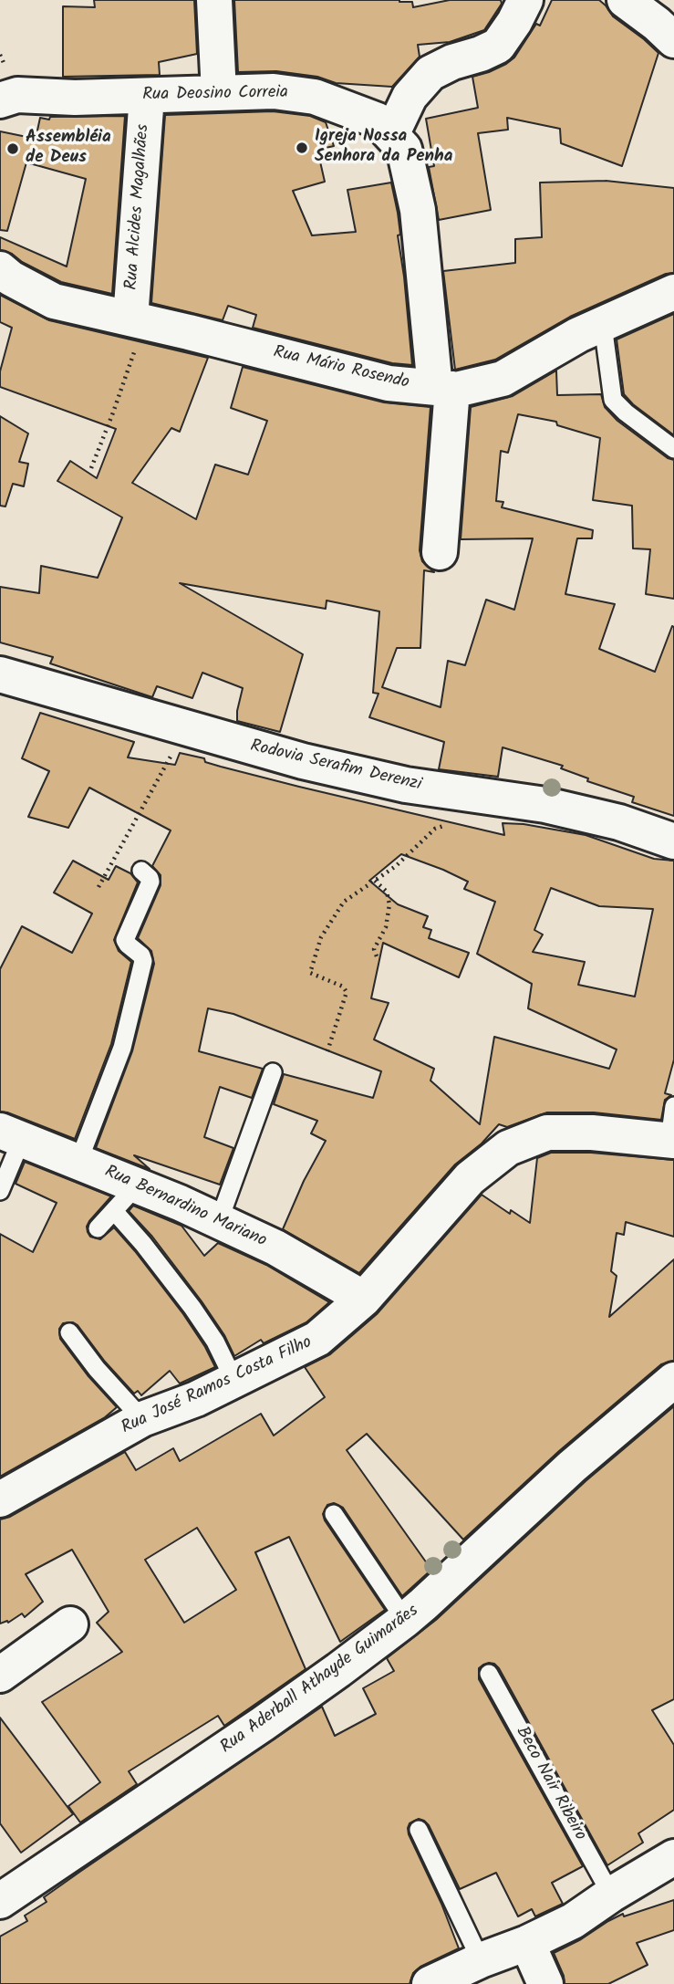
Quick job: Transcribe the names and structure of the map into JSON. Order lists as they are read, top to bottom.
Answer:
{
  "streets": {
    "street": [
      "Rua Deosino Correia",
      "Rua Alcides Magalhães",
      "Rua Mário Rosendo",
      "Rodovia Serafim Derenzi",
      "Rua Bernardino Mariano",
      "Rua José Ramos Costa Filho",
      "Rua Aderball Athayde Guimarães"
    ],
    "lane": ["Beco Nair Ribeiro"]
  },
  "crossings": [
    ["Rua Deosino Correia", "Rua Alcides Magalhães"],
    ["Rua Deosino Correia", "Rua Mário Rosendo"],
    ["Rua Alcides Magalhães", "Rua Mário Rosendo"],
    ["Rua Bernardino Mariano", "Rua José Ramos Costa Filho"]
  ],
  "places": ["Igreja Nossa Senhora da Penha", "Assembléia de Deus"]
}
